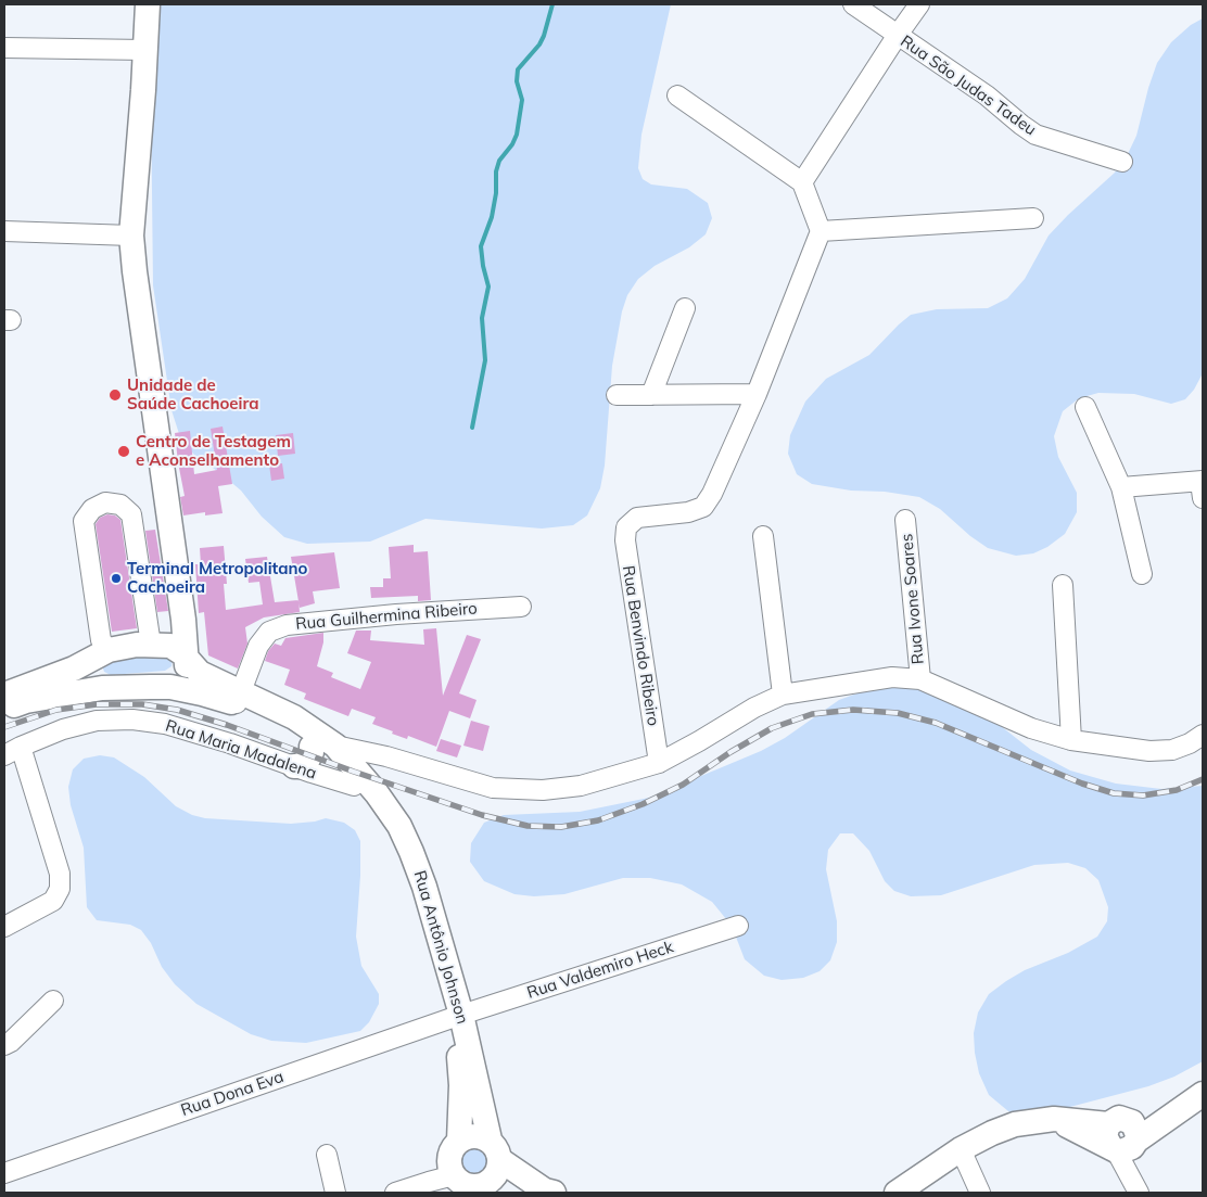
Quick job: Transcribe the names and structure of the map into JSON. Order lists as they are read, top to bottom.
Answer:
{
  "streets": {
    "main road": ["Rua Antônio Johnson"],
    "street": [
      "Rua São Judas Tadeu",
      "Rua Ivone Soares",
      "Rua Guilhermina Ribeiro",
      "Rua Benvindo Ribeiro",
      "Rua Maria Madalena",
      "Rua Valdemiro Heck",
      "Rua Dona Eva"
    ]
  },
  "crossings": [
    ["Rua Maria Madalena", "Rua Antônio Johnson"],
    ["Rua Antônio Johnson", "Rua Valdemiro Heck"],
    ["Rua Antônio Johnson", "Rua Dona Eva"],
    ["Rua Valdemiro Heck", "Rua Dona Eva"]
  ],
  "places": ["Unidade de Saúde Cachoeira", "Centro de Testagem e Aconselhamento", "Terminal Metropolitano Cachoeira"]
}
